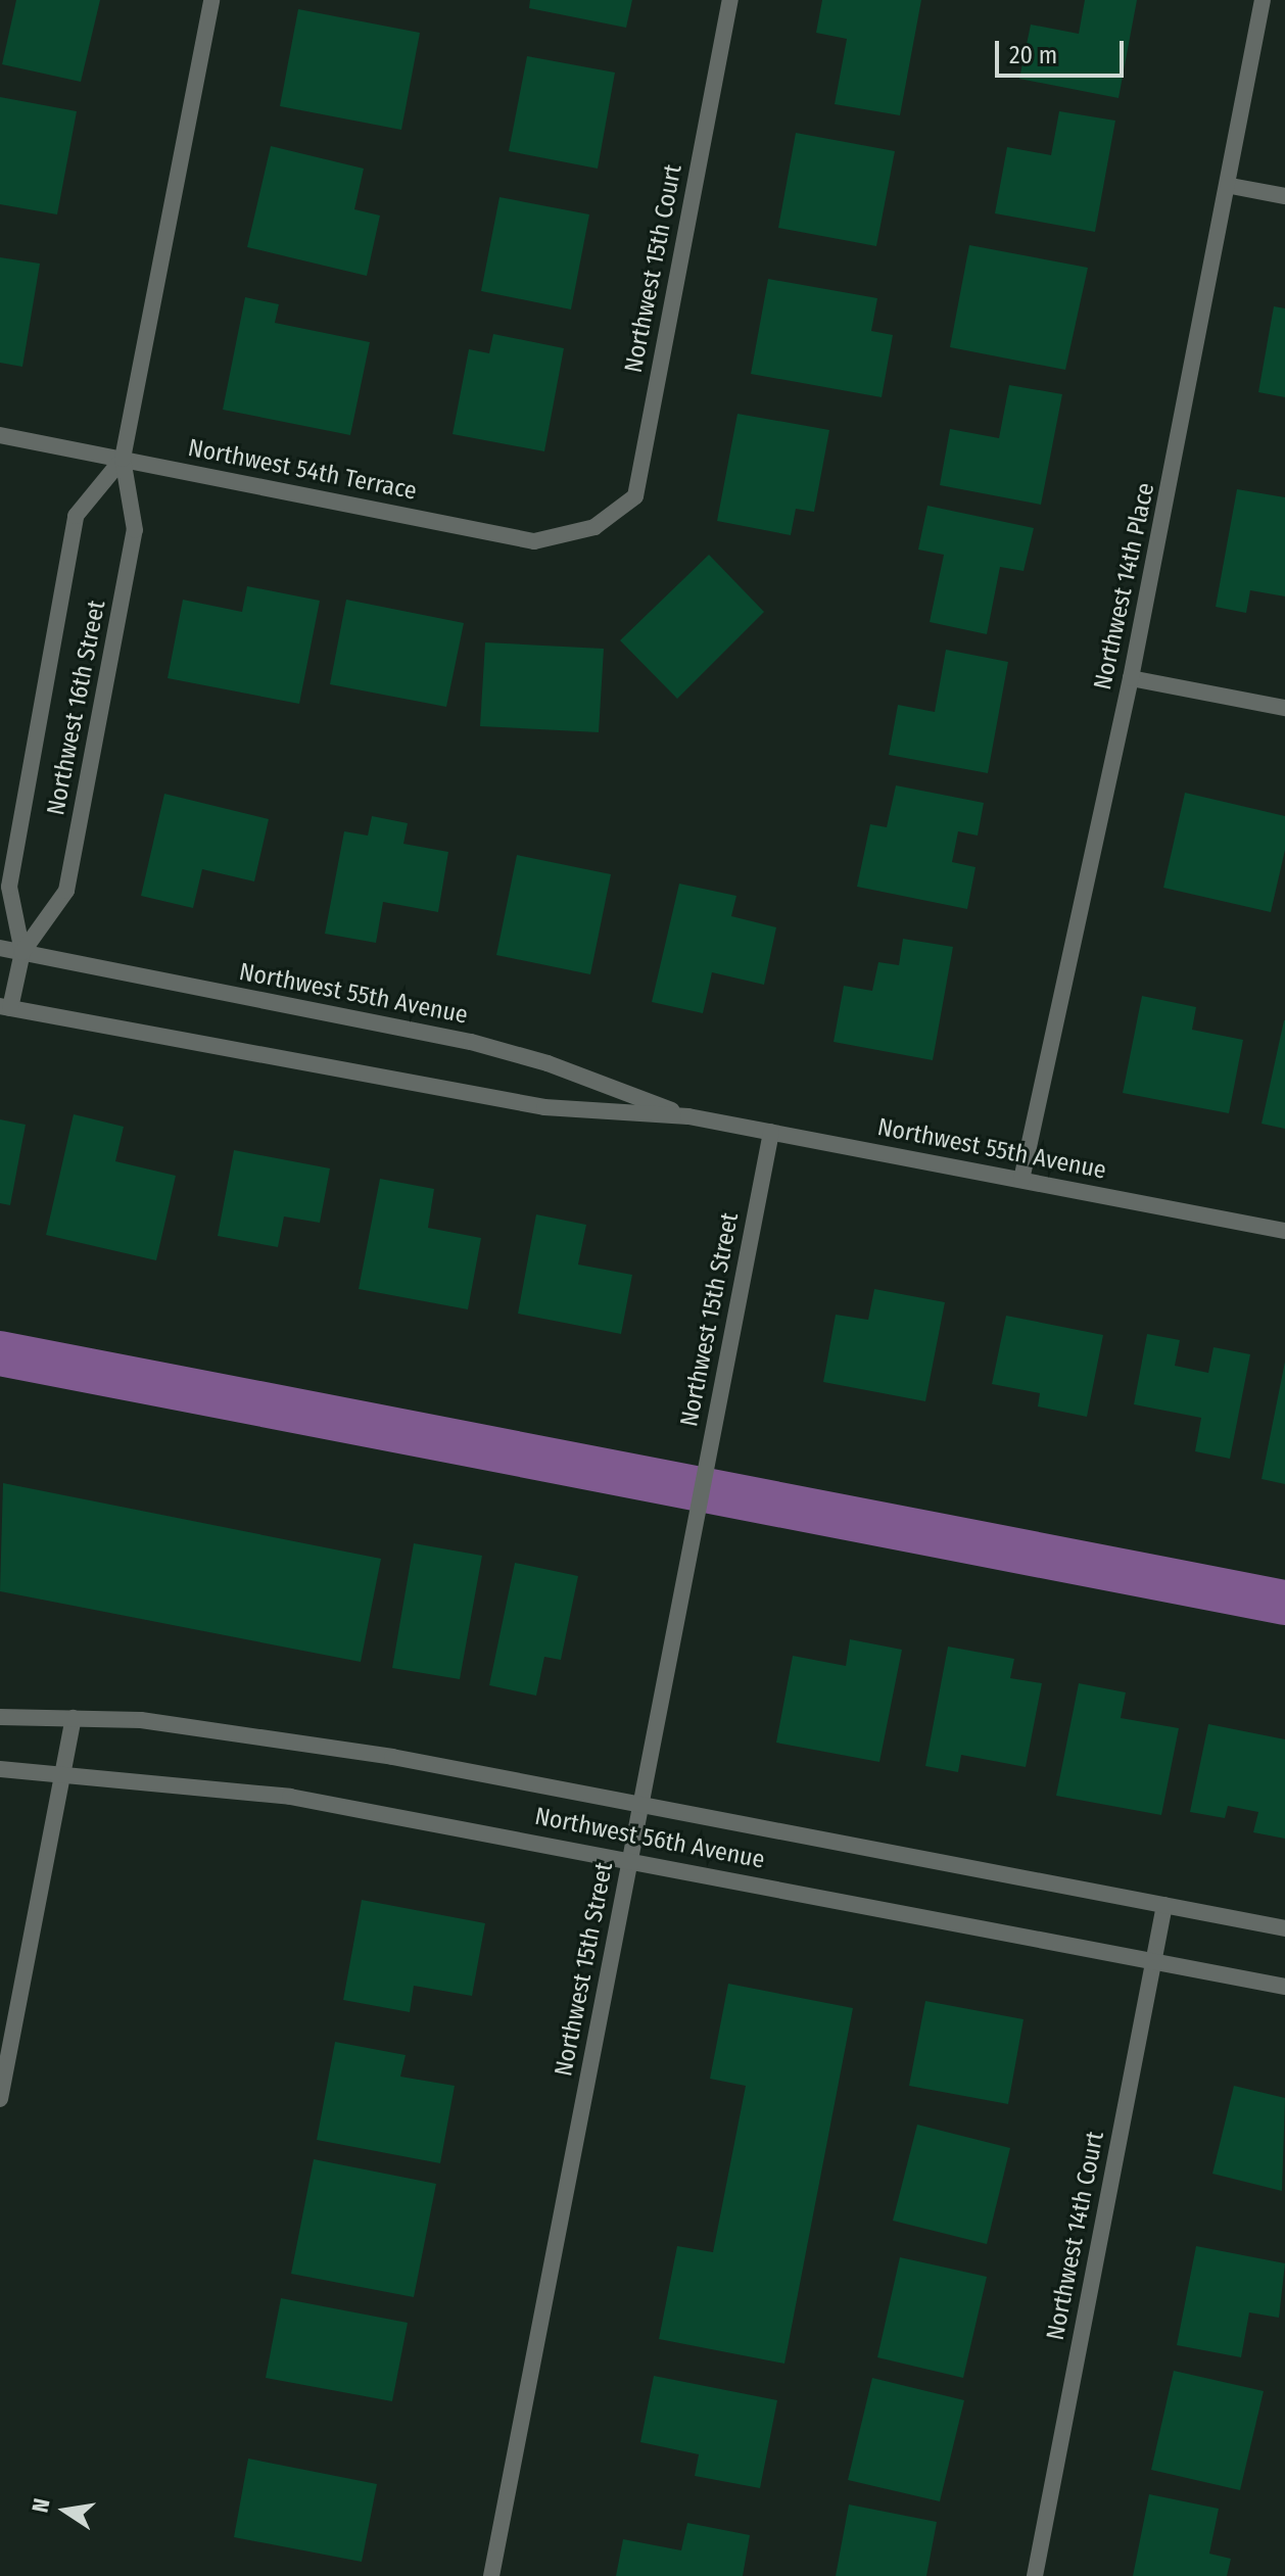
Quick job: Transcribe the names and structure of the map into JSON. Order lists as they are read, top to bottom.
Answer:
{
  "streets": {
    "street": [
      "Northwest 15th Court",
      "Northwest 54th Terrace",
      "Northwest 14th Place",
      "Northwest 16th Street",
      "Northwest 55th Avenue",
      "Northwest 15th Street",
      "Northwest 56th Avenue",
      "Northwest 14th Court"
    ]
  },
  "crossings": [
    ["Northwest 15th Court", "Northwest 54th Terrace"],
    ["Northwest 54th Terrace", "Northwest 16th Street"],
    ["Northwest 14th Place", "Northwest 55th Avenue"],
    ["Northwest 16th Street", "Northwest 55th Avenue"],
    ["Northwest 55th Avenue", "Northwest 15th Street"],
    ["Northwest 15th Street", "Northwest 56th Avenue"],
    ["Northwest 56th Avenue", "Northwest 14th Court"]
  ],
  "scale_bar": "20 m",
  "north": "left"
}
